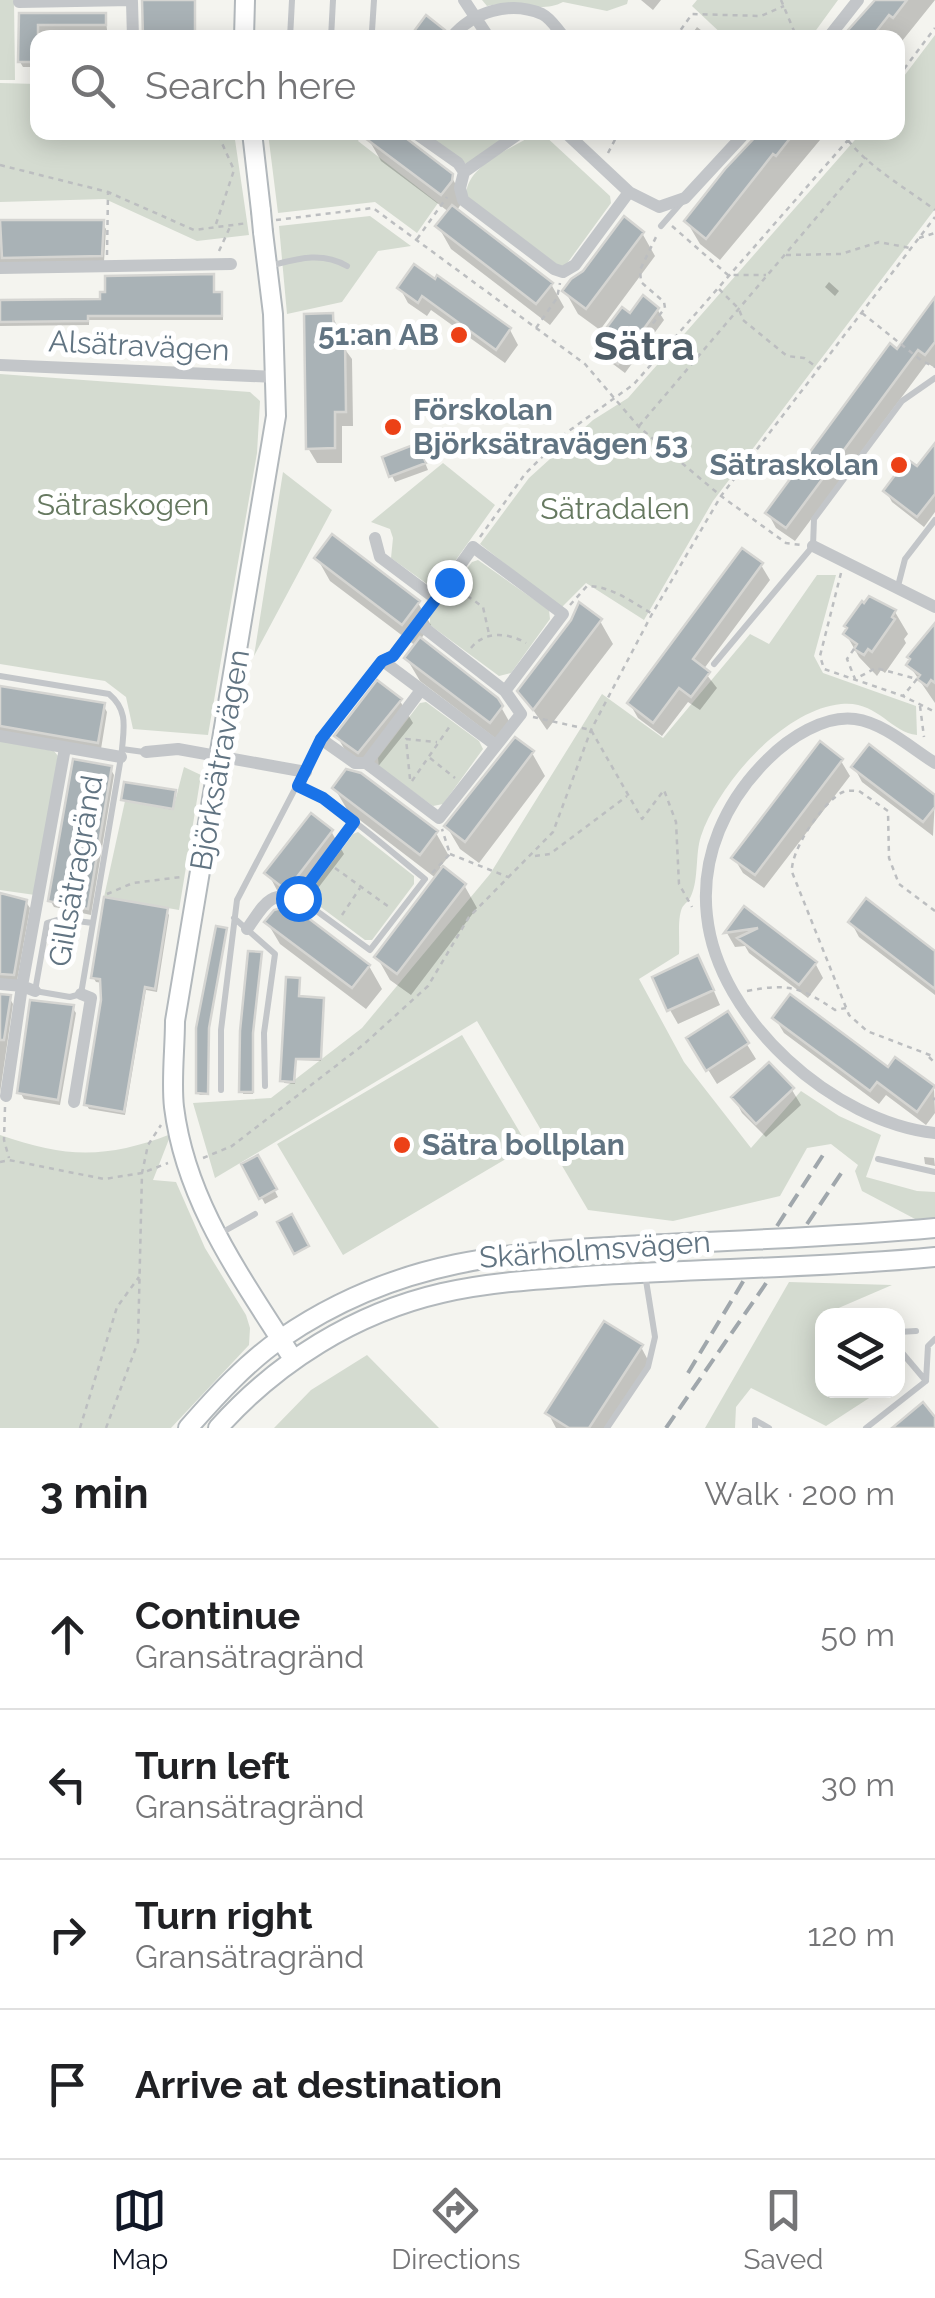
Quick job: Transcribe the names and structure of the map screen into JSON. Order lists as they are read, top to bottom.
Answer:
{
  "streets": {
    "main road": ["Björksätravägen", "Skärholmsvägen"],
    "street": ["Alsätravägen", "Gillsätragränd"]
  },
  "crossings": [
    ["Alsätravägen", "Björksätravägen"],
    ["Björksätravägen", "Gillsätragränd"],
    ["Björksätravägen", "Skärholmsvägen"]
  ],
  "districts": ["Sätra"],
  "parks": ["Sätraskogen", "Sätradalen"],
  "places": [
    "51:an AB",
    "Förskolan Björksätravägen 53",
    "Sätraskolan",
    "Sätra bollplan"
  ],
  "page": {
    "search": "Search here",
    "heading": ["3 min", "Walk · 200 m"],
    "list": [
      ["Continue", "Gransätragränd", "50 m"],
      ["Turn left", "Gransätragränd", "30 m"],
      ["Turn right", "Gransätragränd", "120 m"],
      "Arrive at destination"
    ],
    "nav": ["Map", "Directions", "Saved"]
  }
}
